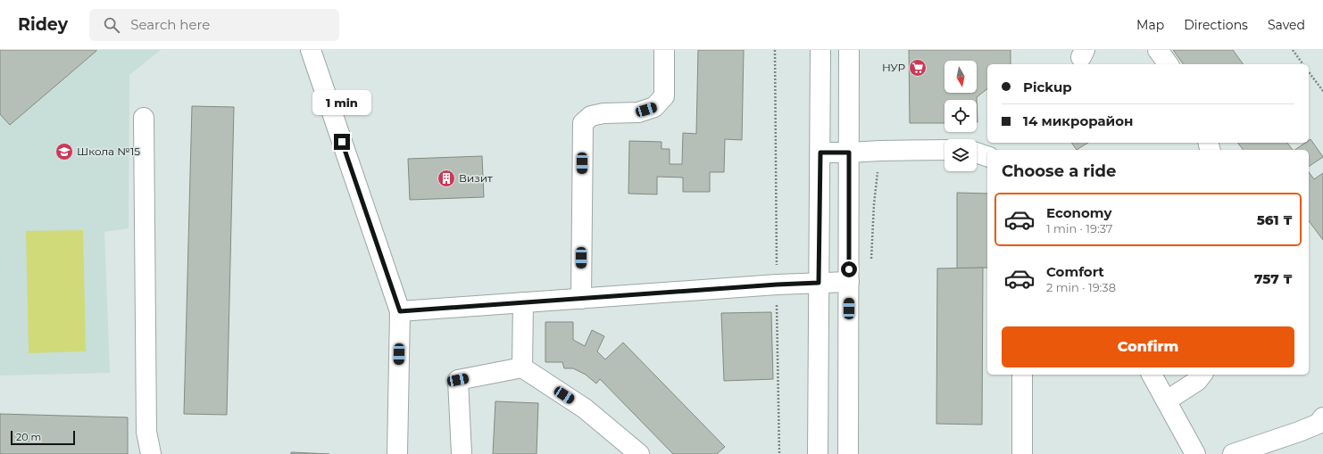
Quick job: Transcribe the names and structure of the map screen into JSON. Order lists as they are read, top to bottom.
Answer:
{
  "places": {
    "supermarket": ["НУР"],
    "school or university": ["Школа №15"],
    "building": ["Визит"]
  },
  "scale_bar": "20 m",
  "north": "bottom",
  "page": {
    "header": "Ridey",
    "search": "Search here",
    "nav": ["Map", "Directions", "Saved"],
    "banner": ["Pickup", "14 микрорайон"],
    "bubble": "1 min",
    "heading": "Choose a ride",
    "list": [
      {
        "name": "Economy",
        "note": "1 min · 19:37",
        "value": "561 ₸"
      },
      {
        "name": "Comfort",
        "note": "2 min · 19:38",
        "value": "757 ₸"
      }
    ],
    "buttons": "Confirm",
    "scale": "20 m"
  }
}
